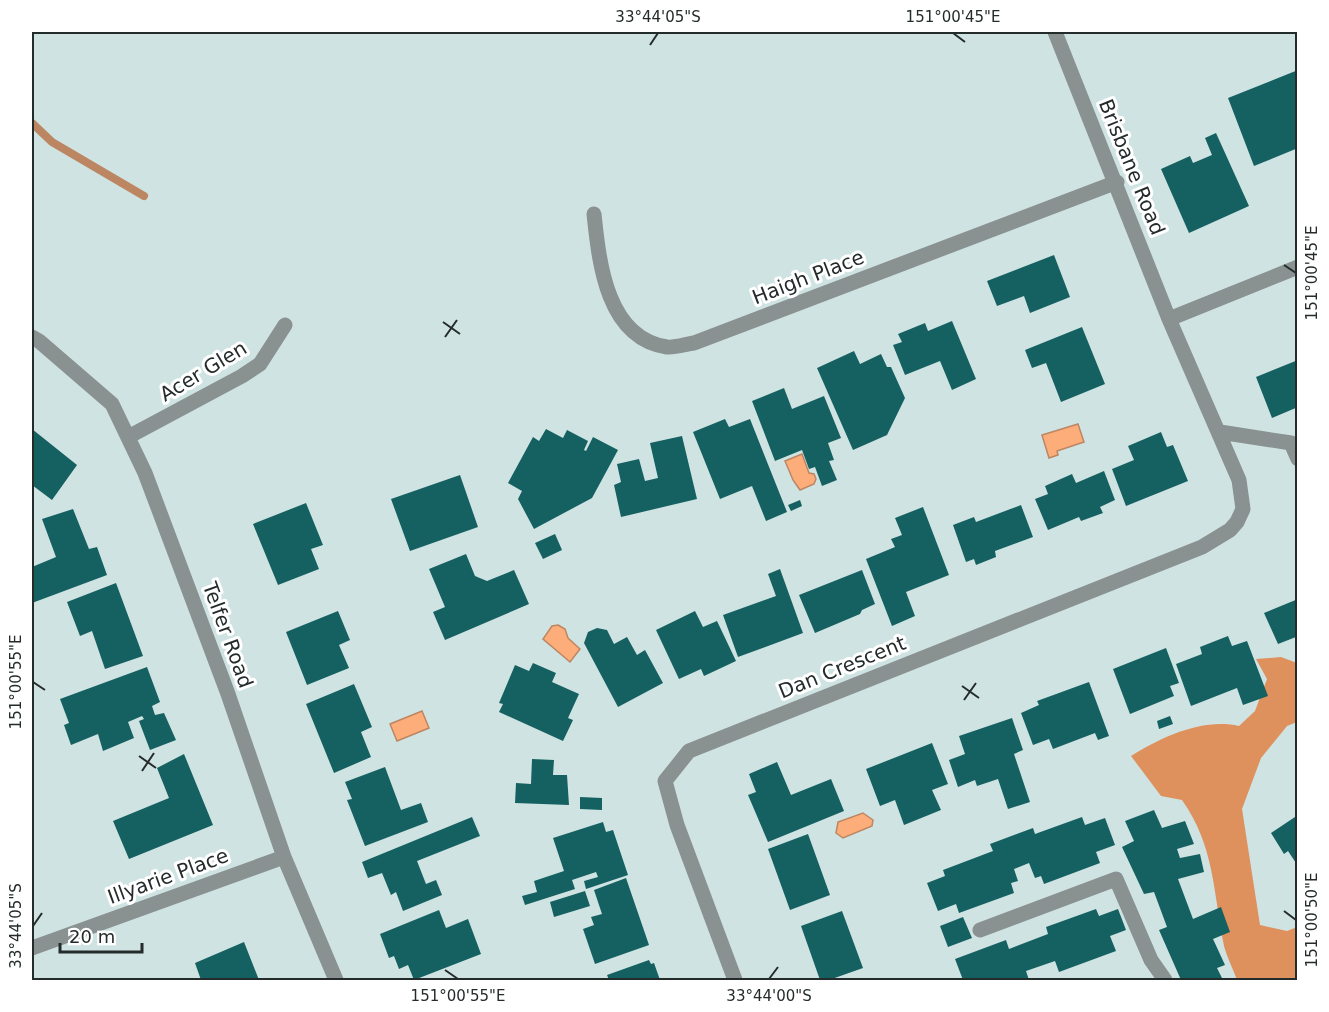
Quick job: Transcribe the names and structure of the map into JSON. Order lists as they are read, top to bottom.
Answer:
{
  "streets": {
    "street": [
      "Brisbane Road",
      "Haigh Place",
      "Acer Glen",
      "Telfer Road",
      "Dan Crescent",
      "Illyarie Place"
    ]
  },
  "crossings": [
    ["Brisbane Road", "Haigh Place"],
    ["Brisbane Road", "Dan Crescent"],
    ["Acer Glen", "Telfer Road"],
    ["Telfer Road", "Illyarie Place"]
  ],
  "scale_bar": "20 m",
  "coordinates": [
    "33°44'05\"S",
    "151°00'45\"E",
    "151°00'55\"E",
    "151°00'50\"E",
    "33°44'00\"S"
  ]
}
